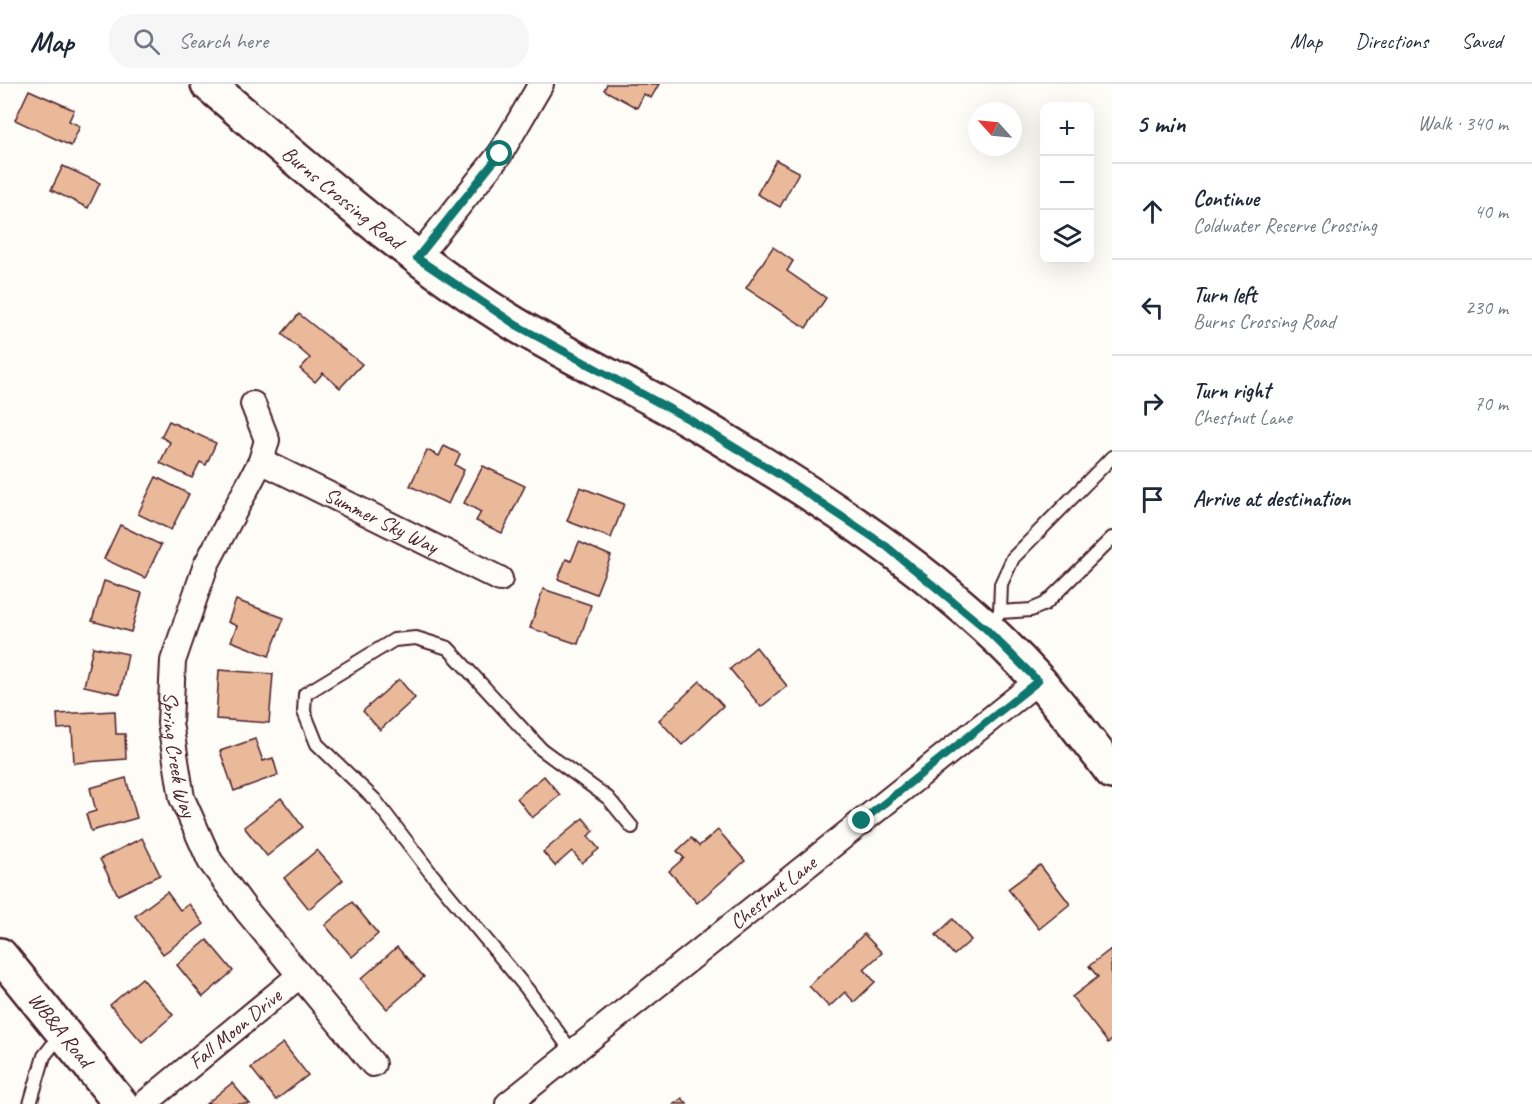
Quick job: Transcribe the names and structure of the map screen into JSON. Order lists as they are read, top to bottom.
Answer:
{
  "streets": {
    "street": [
      "Burns Crossing Road",
      "Summer Sky Way",
      "Spring Creek Way",
      "Chestnut Lane",
      "Fall Moon Drive",
      "WB&A Road"
    ]
  },
  "crossings": [
    ["Burns Crossing Road", "Chestnut Lane"],
    ["Summer Sky Way", "Spring Creek Way"],
    ["Spring Creek Way", "Fall Moon Drive"]
  ],
  "north": "top left",
  "page": {
    "header": "Map",
    "search": "Search here",
    "nav": ["Map", "Directions", "Saved"],
    "heading": ["5 min", "Walk · 340 m"],
    "map_buttons": ["+", "−"],
    "list": [
      ["Continue", "Coldwater Reserve Crossing", "40 m"],
      ["Turn left", "Burns Crossing Road", "230 m"],
      ["Turn right", "Chestnut Lane", "70 m"],
      "Arrive at destination"
    ]
  }
}
